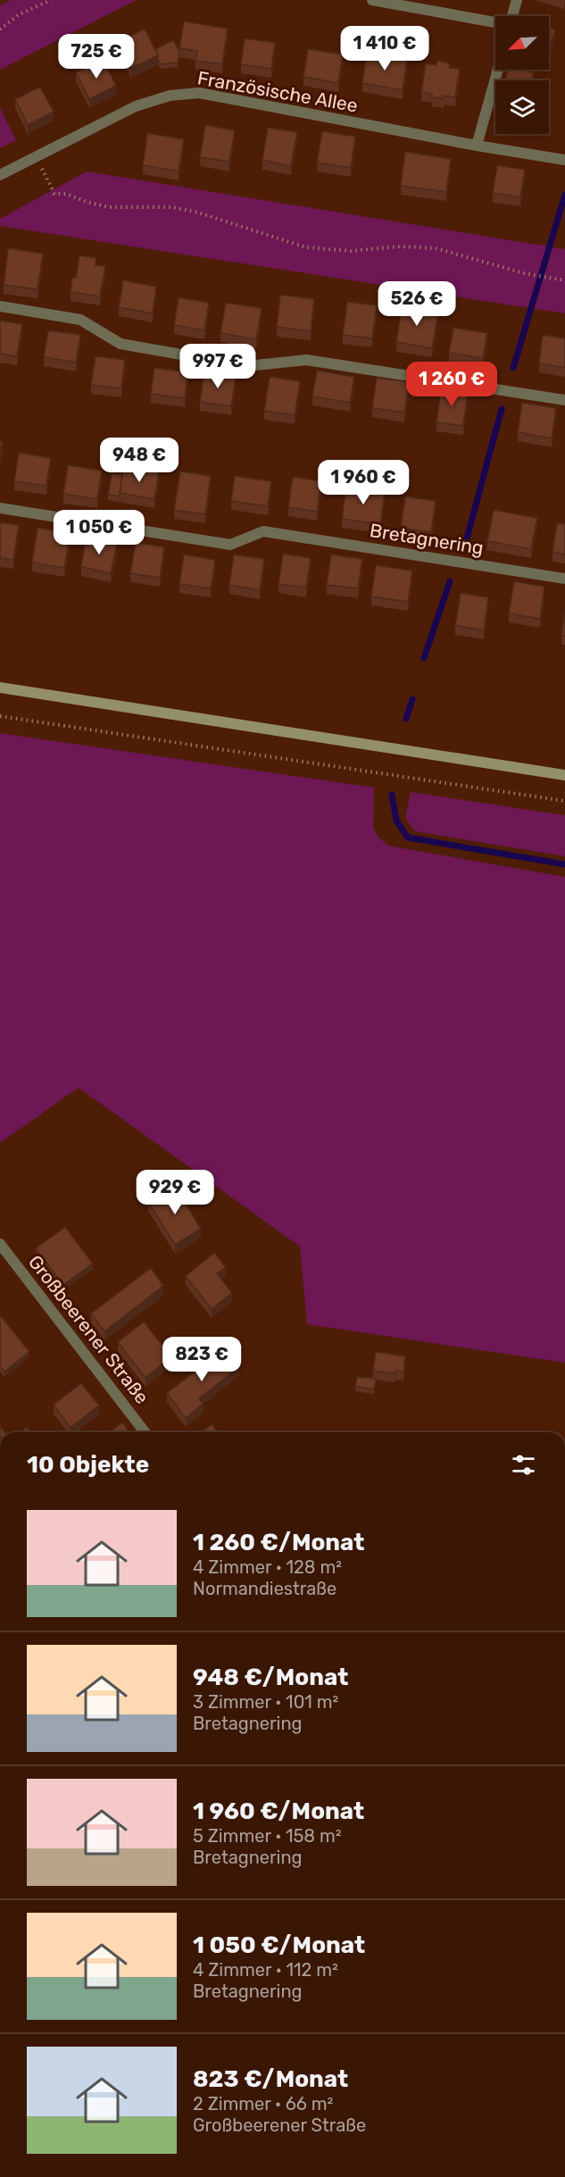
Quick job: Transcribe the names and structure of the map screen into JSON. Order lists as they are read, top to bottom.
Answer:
{
  "streets": {
    "street": ["Französische Allee", "Bretagnering", "Großbeerener Straße"]
  },
  "north": "bottom left",
  "page": {
    "price": [
      "1 410 €",
      "725 €",
      "526 €",
      "997 €",
      "1 260 €",
      "948 €",
      "1 960 €",
      "1 050 €",
      "929 €",
      "823 €"
    ],
    "heading": "10 Objekte",
    "list": [
      {
        "name": "1 260 €/Monat",
        "note": "4 Zimmer · 128 m² · Normandiestraße"
      },
      {
        "name": "948 €/Monat",
        "note": "3 Zimmer · 101 m² · Bretagnering"
      },
      {
        "name": "1 960 €/Monat",
        "note": "5 Zimmer · 158 m² · Bretagnering"
      },
      {
        "name": "1 050 €/Monat",
        "note": "4 Zimmer · 112 m² · Bretagnering"
      },
      {
        "name": "823 €/Monat",
        "note": "2 Zimmer · 66 m² · Großbeerener Straße"
      }
    ]
  }
}
